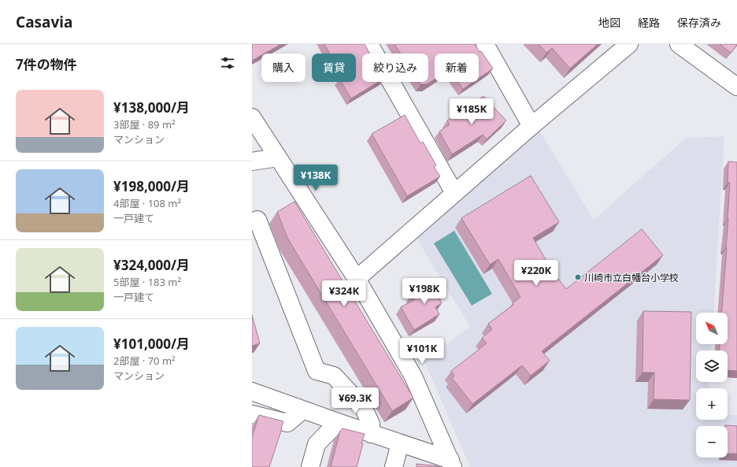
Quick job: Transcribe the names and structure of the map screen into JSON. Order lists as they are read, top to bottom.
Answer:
{
  "places": ["川崎市立白幡台小学校"],
  "north": "top left",
  "page": {
    "header": "Casavia",
    "nav": ["地図", "経路", "保存済み"],
    "heading": "7件の物件",
    "chip": [
      "購入",
      "賃貸",
      "絞り込み",
      "新着"
    ],
    "list": [
      {
        "name": "¥138,000/月",
        "note": "3部屋 · 89 m² · マンション"
      },
      {
        "name": "¥198,000/月",
        "note": "4部屋 · 108 m² · 一戸建て"
      },
      {
        "name": "¥324,000/月",
        "note": "5部屋 · 183 m² · 一戸建て"
      },
      {
        "name": "¥101,000/月",
        "note": "2部屋 · 70 m² · マンション"
      }
    ],
    "price": [
      "¥185K",
      "¥138K",
      "¥220K",
      "¥198K",
      "¥324K",
      "¥101K",
      "¥69.3K"
    ],
    "map_buttons": ["+", "−"]
  }
}
